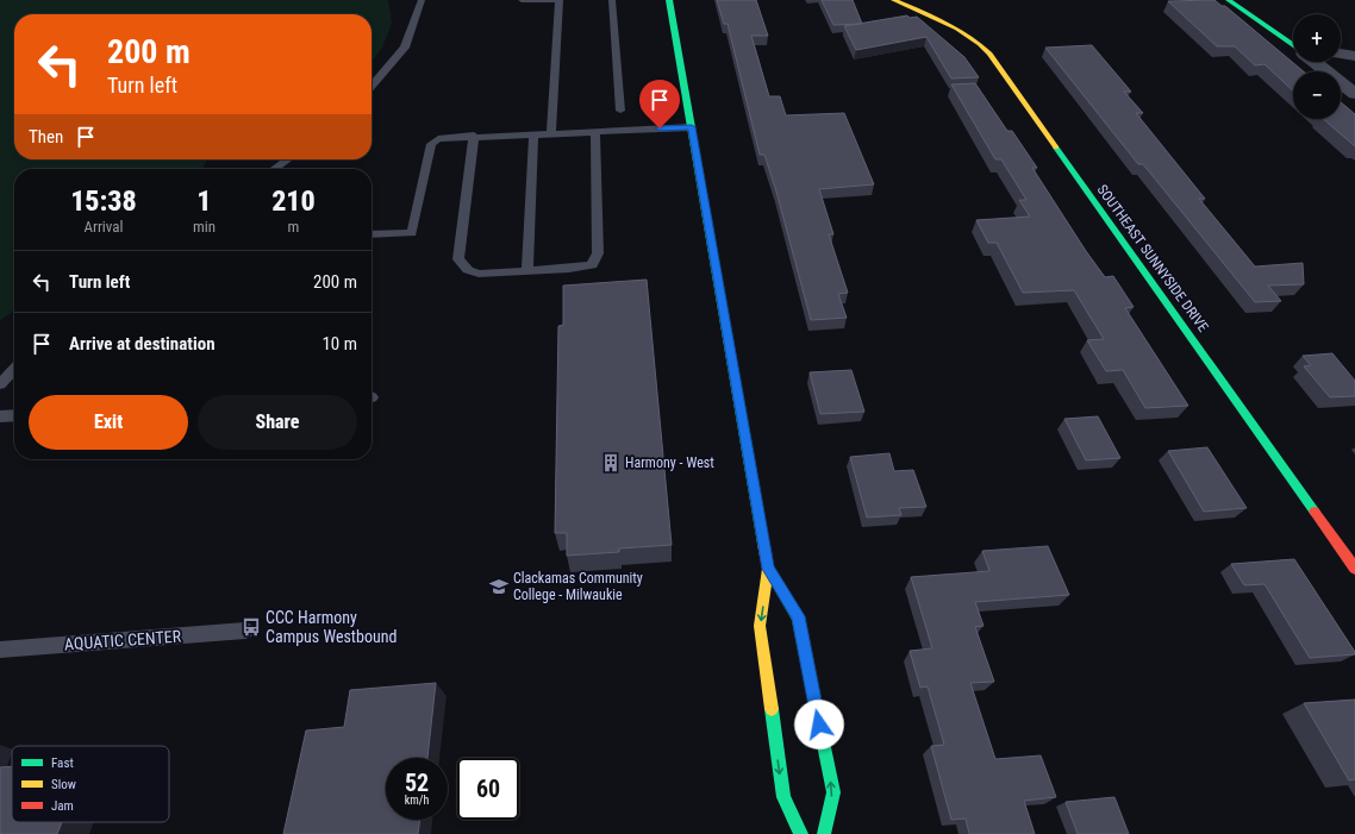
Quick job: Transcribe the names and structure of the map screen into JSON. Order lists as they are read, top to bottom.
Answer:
{
  "streets": {
    "main road": ["SOUTHEAST SUNNYSIDE DRIVE"],
    "lane": ["AQUATIC CENTER"]
  },
  "places": {
    "building": ["Harmony - West"],
    "school or university": ["Clackamas Community College - Milwaukie"],
    "bus stop": ["CCC Harmony Campus Westbound"]
  },
  "legend": ["Fast", "Slow", "Jam"],
  "page": {
    "map_buttons": ["+", "−"],
    "turn": ["200 m", "Turn left"],
    "then": "Then",
    "eta": [
      "15:38",
      "Arrival",
      "1",
      "min",
      "210",
      "m"
    ],
    "list": [
      {
        "name": "Turn left",
        "value": "200 m"
      },
      {
        "name": "Arrive at destination",
        "value": "10 m"
      }
    ],
    "buttons": ["Exit", "Share"],
    "speed": "52 km/h",
    "limit": "60"
  }
}
